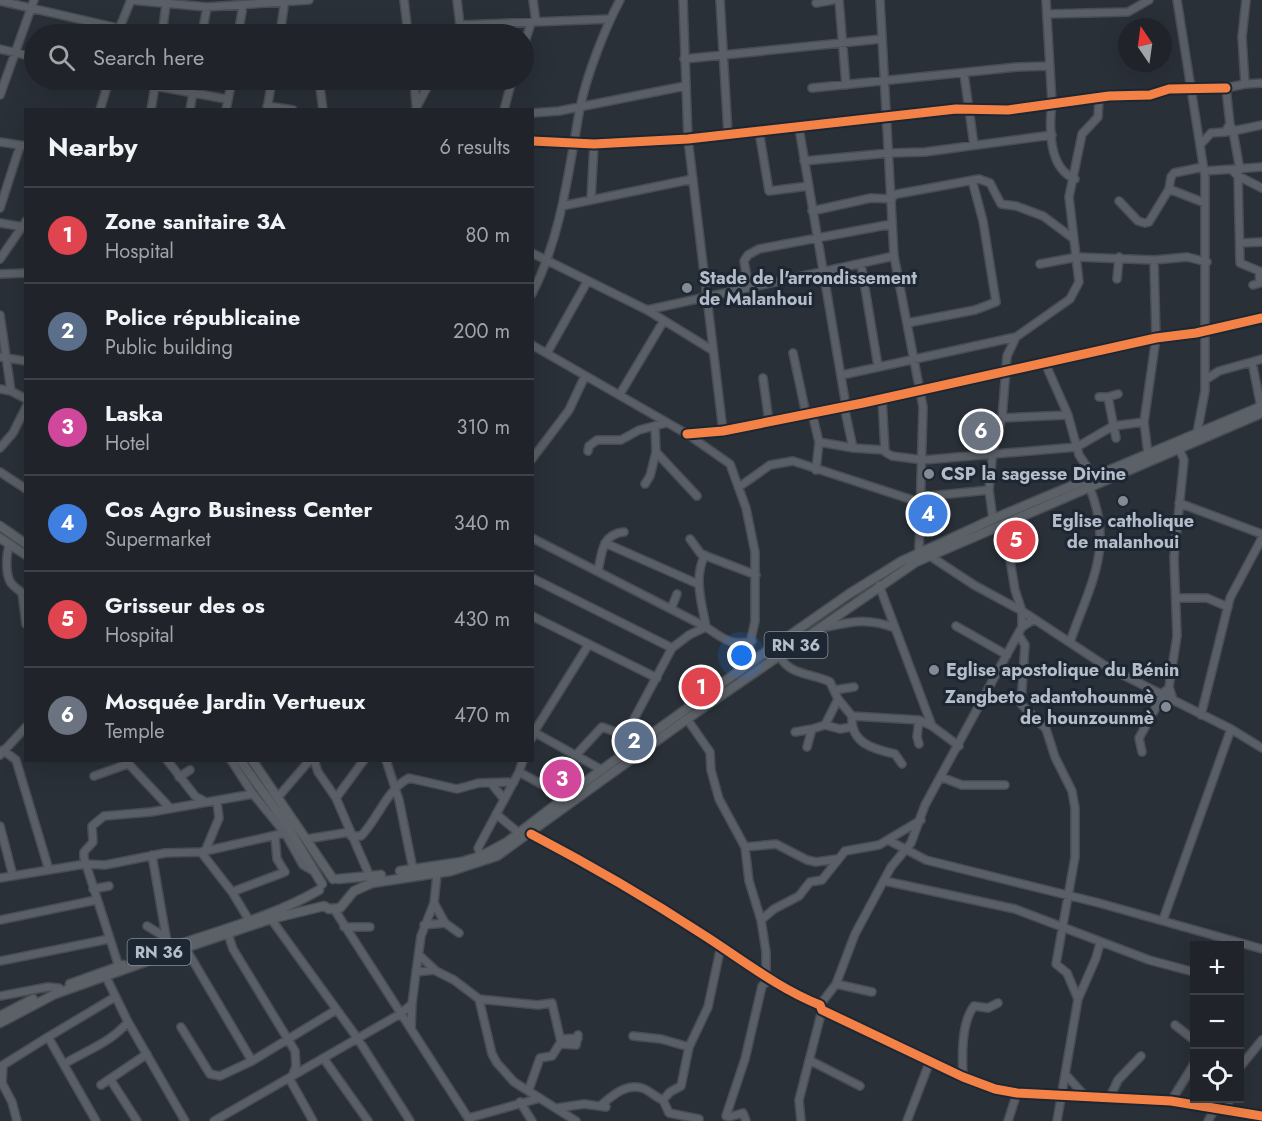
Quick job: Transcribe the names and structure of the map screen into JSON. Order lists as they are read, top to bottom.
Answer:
{
  "streets": {
    "main road": ["RN 36"]
  },
  "places": [
    "Stade de l'arrondissement de Malanhoui",
    "CSP la sagesse Divine",
    "Eglise catholique de malanhoui",
    "Eglise apostolique du Bénin",
    "Zangbeto adantohounmè de hounzounmè"
  ],
  "north": "top",
  "page": {
    "search": "Search here",
    "heading": ["Nearby", "6 results"],
    "list": [
      {
        "mark": "1",
        "name": "Zone sanitaire 3A",
        "note": "Hospital",
        "value": "80 m"
      },
      {
        "mark": "2",
        "name": "Police républicaine",
        "note": "Public building",
        "value": "200 m"
      },
      {
        "mark": "3",
        "name": "Laska",
        "note": "Hotel",
        "value": "310 m"
      },
      {
        "mark": "4",
        "name": "Cos Agro Business Center",
        "note": "Supermarket",
        "value": "340 m"
      },
      {
        "mark": "5",
        "name": "Grisseur des os",
        "note": "Hospital",
        "value": "430 m"
      },
      {
        "mark": "6",
        "name": "Mosquée Jardin Vertueux",
        "note": "Temple",
        "value": "470 m"
      }
    ],
    "pins": [
      "6",
      "4",
      "5",
      "1",
      "2",
      "3"
    ],
    "map_buttons": ["+", "−"]
  }
}
